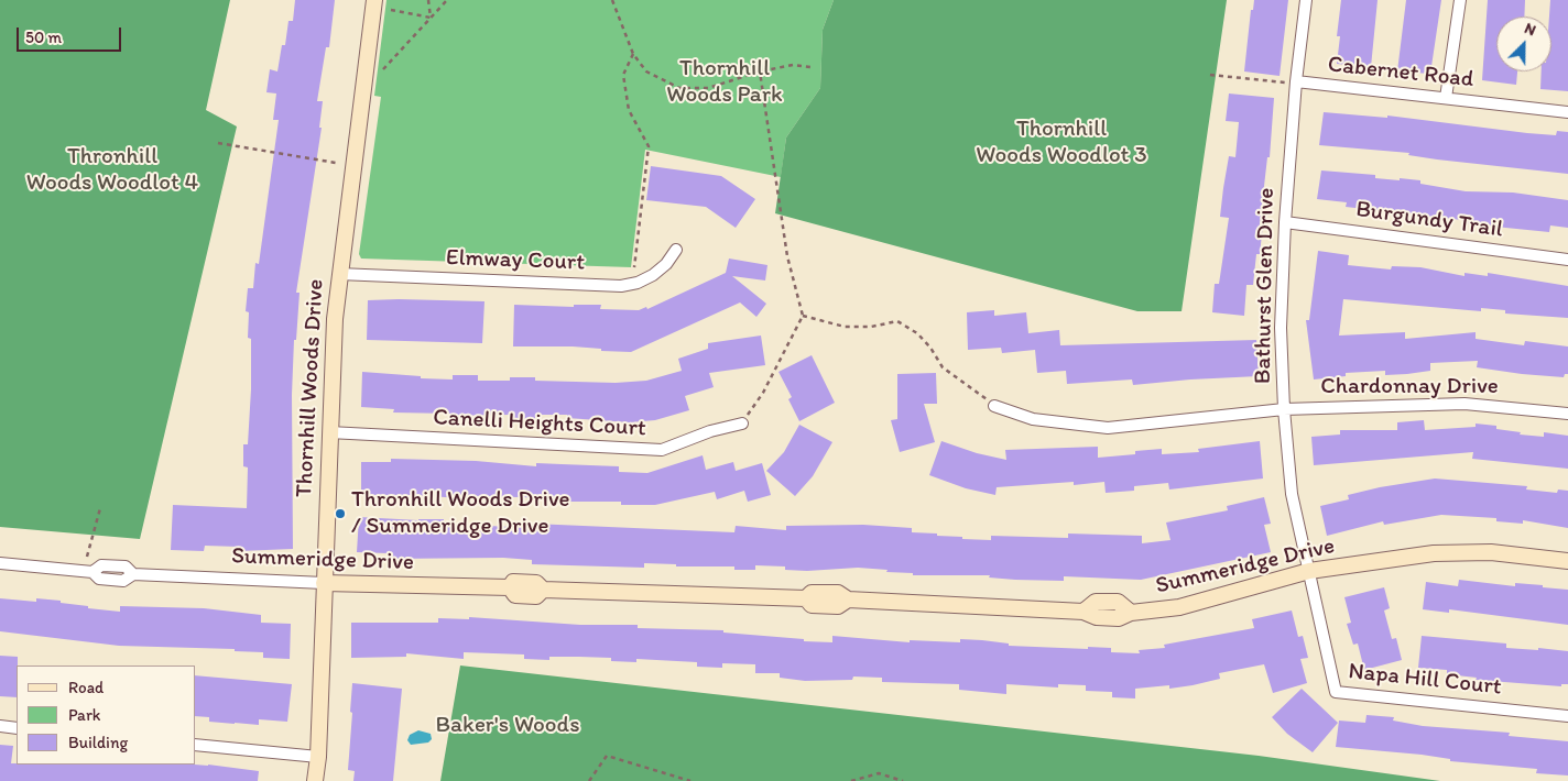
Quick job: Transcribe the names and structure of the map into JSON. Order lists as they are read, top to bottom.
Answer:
{
  "streets": {
    "street": [
      "Cabernet Road",
      "Burgundy Trail",
      "Elmway Court",
      "Bathurst Glen Drive",
      "Chardonnay Drive",
      "Thornhill Woods Drive",
      "Canelli Heights Court",
      "Summeridge Drive",
      "Napa Hill Court"
    ]
  },
  "crossings": [
    ["Cabernet Road", "Bathurst Glen Drive"],
    ["Burgundy Trail", "Bathurst Glen Drive"],
    ["Elmway Court", "Thornhill Woods Drive"],
    ["Bathurst Glen Drive", "Chardonnay Drive"],
    ["Bathurst Glen Drive", "Summeridge Drive"],
    ["Bathurst Glen Drive", "Napa Hill Court"],
    ["Thornhill Woods Drive", "Canelli Heights Court"],
    ["Thornhill Woods Drive", "Summeridge Drive"],
    ["Summeridge Drive", "Napa Hill Court"]
  ],
  "parks": [
    "Thornhill Woods Park",
    "Thornhill Woods Woodlot 3",
    "Thronhill Woods Woodlot 4",
    "Baker's Woods"
  ],
  "places": ["Thronhill Woods Drive / Summeridge Drive"],
  "legend": ["Road", "Park", "Building"],
  "scale_bar": "50 m",
  "north": "top right"
}
